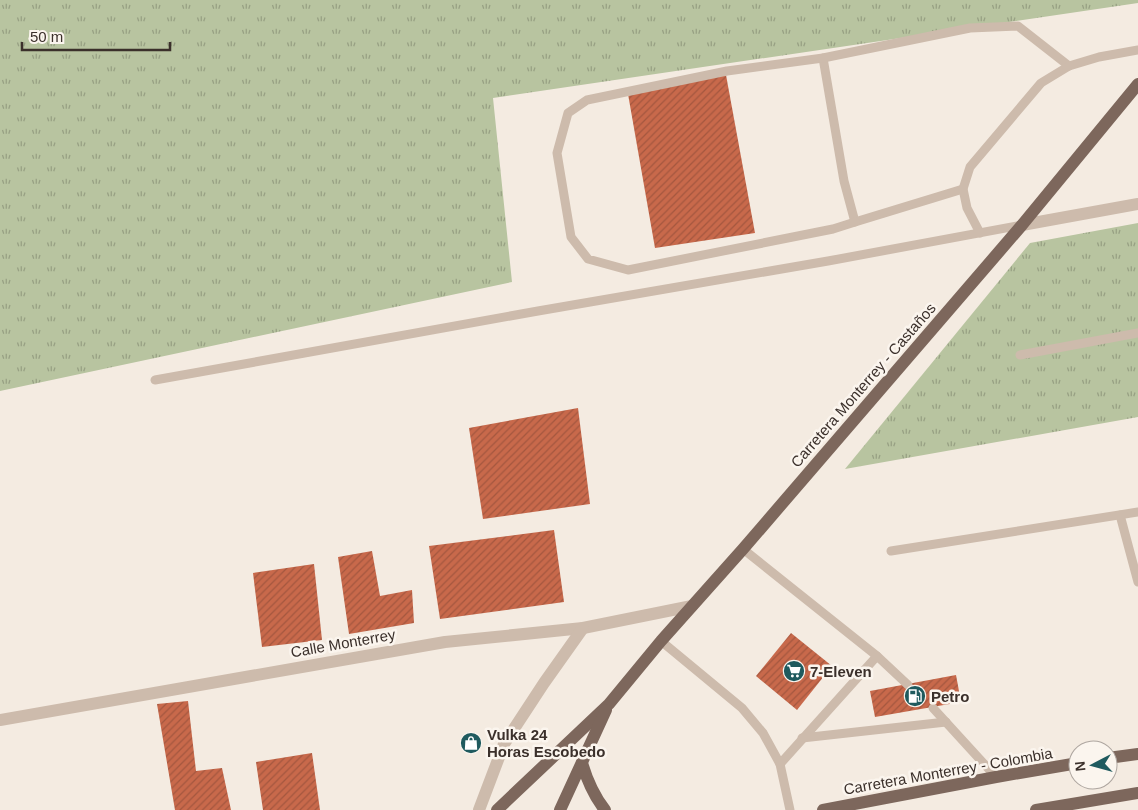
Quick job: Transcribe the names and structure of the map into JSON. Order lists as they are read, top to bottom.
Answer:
{
  "streets": {
    "main road": ["Carretera Monterrey - Castaños", "Carretera Monterrey - Colombia"],
    "street": ["Calle Monterrey"]
  },
  "crossings": [
    ["Carretera Monterrey - Castaños", "Calle Monterrey"]
  ],
  "places": {
    "supermarket": ["7-Eleven"],
    "fuel station": ["Petro"],
    "shop": ["Vulka 24 Horas Escobedo"]
  },
  "scale_bar": "50 m",
  "north": "left"
}
